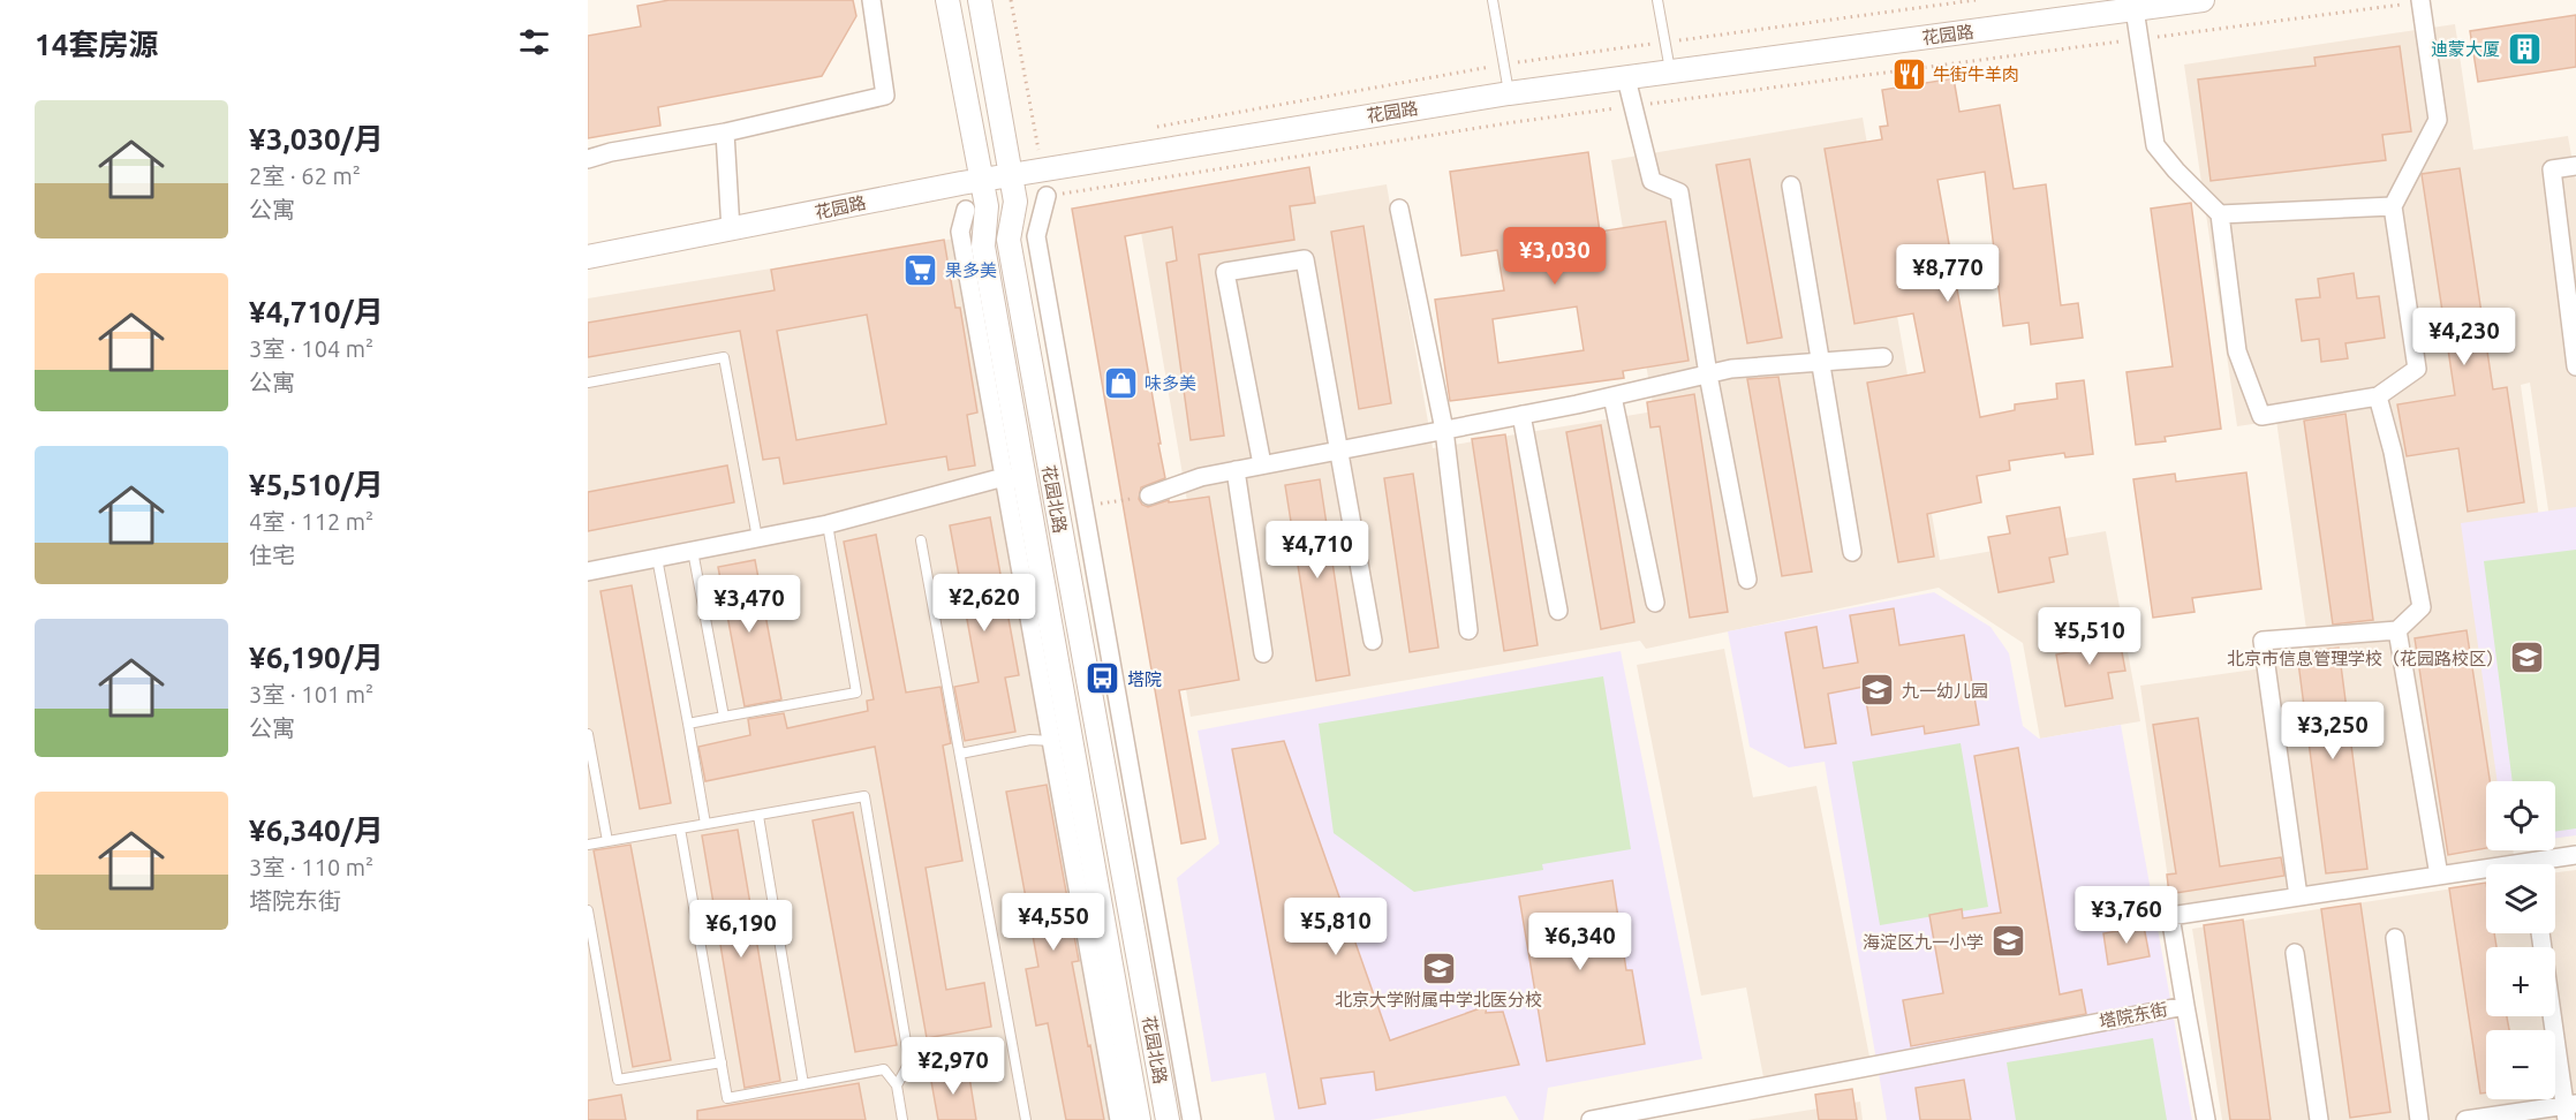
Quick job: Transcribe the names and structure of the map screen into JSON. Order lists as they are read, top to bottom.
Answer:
{
  "streets": {
    "street": ["花园路", "花园北路", "塔院东街"]
  },
  "crossings": [
    ["花园路", "花园北路"]
  ],
  "places": {
    "building": ["迪蒙大厦"],
    "restaurant": ["牛街牛羊肉"],
    "supermarket": ["果多美"],
    "shop": ["味多美"],
    "school or university": [
      "北京市信息管理学校（花园路校区）",
      "九一幼儿园",
      "海淀区九一小学",
      "北京大学附属中学北医分校"
    ],
    "bus stop": ["塔院"]
  },
  "page": {
    "heading": "14套房源",
    "list": [
      {
        "name": "¥3,030/月",
        "note": "2室 · 62 m² · 公寓"
      },
      {
        "name": "¥4,710/月",
        "note": "3室 · 104 m² · 公寓"
      },
      {
        "name": "¥5,510/月",
        "note": "4室 · 112 m² · 住宅"
      },
      {
        "name": "¥6,190/月",
        "note": "3室 · 101 m² · 公寓"
      },
      {
        "name": "¥6,340/月",
        "note": "3室 · 110 m² · 塔院东街"
      }
    ],
    "price": [
      "¥3,030",
      "¥8,770",
      "¥4,230",
      "¥4,710",
      "¥2,620",
      "¥3,470",
      "¥5,510",
      "¥3,250",
      "¥3,760",
      "¥4,550",
      "¥5,810",
      "¥6,190",
      "¥6,340",
      "¥2,970"
    ],
    "map_buttons": ["+", "−"]
  }
}
